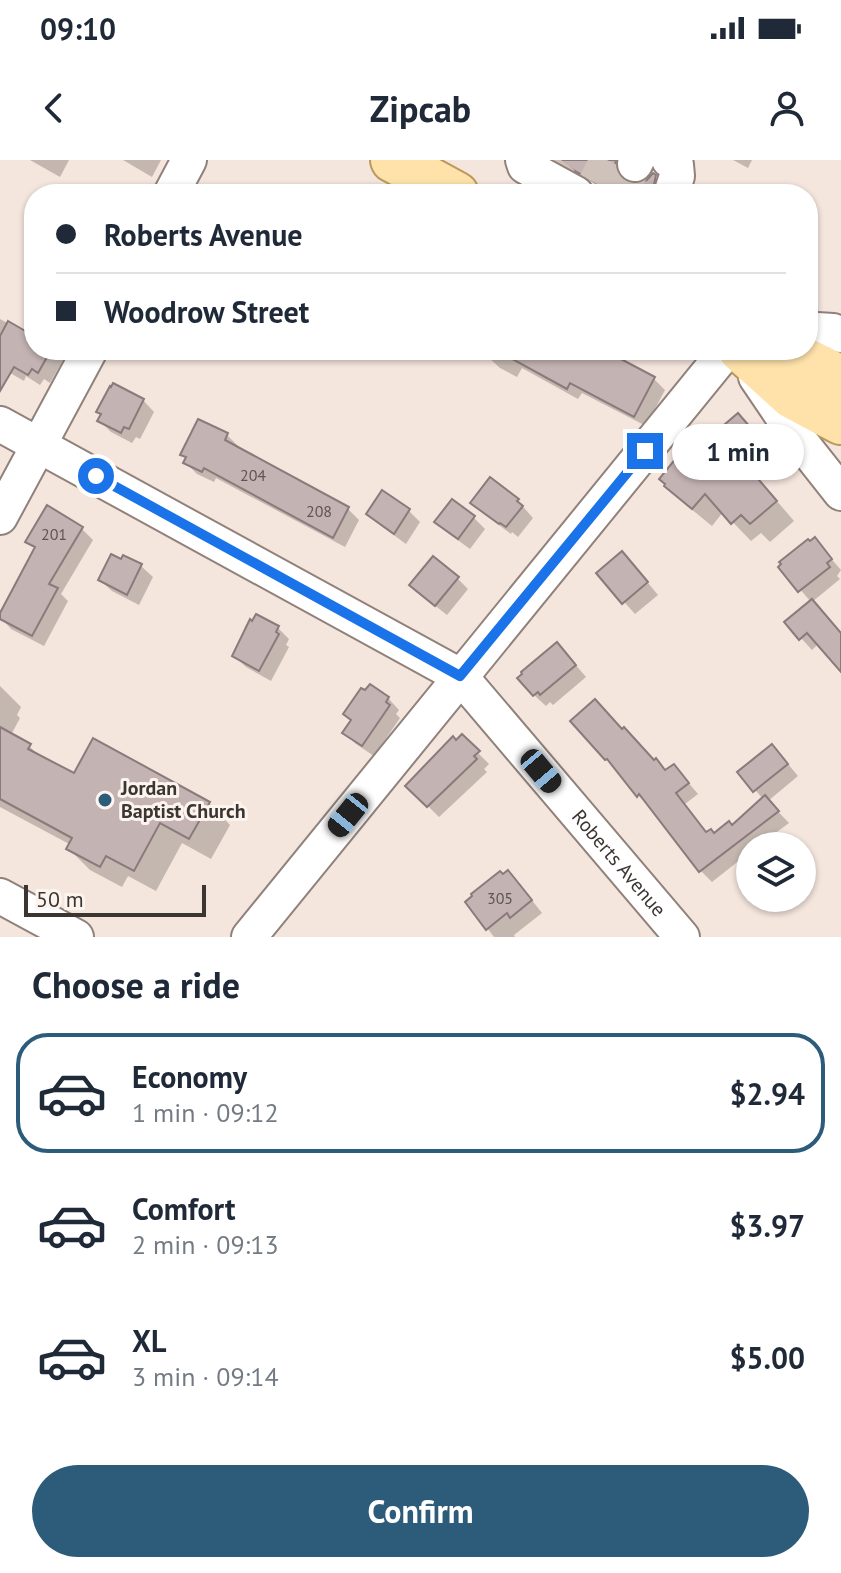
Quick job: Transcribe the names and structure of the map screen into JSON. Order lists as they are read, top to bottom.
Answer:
{
  "streets": {
    "street": ["Roberts Avenue"]
  },
  "places": ["Jordan Baptist Church"],
  "house_numbers": [
    "204",
    "208",
    "201",
    "305"
  ],
  "scale_bar": "50 m",
  "page": {
    "status": "09:10",
    "header": "Zipcab",
    "banner": ["Roberts Avenue", "Woodrow Street"],
    "bubble": "1 min",
    "scale": "50 m",
    "heading": "Choose a ride",
    "list": [
      {
        "name": "Economy",
        "note": "1 min · 09:12",
        "value": "$2.94"
      },
      {
        "name": "Comfort",
        "note": "2 min · 09:13",
        "value": "$3.97"
      },
      {
        "name": "XL",
        "note": "3 min · 09:14",
        "value": "$5.00"
      }
    ],
    "buttons": "Confirm"
  }
}
